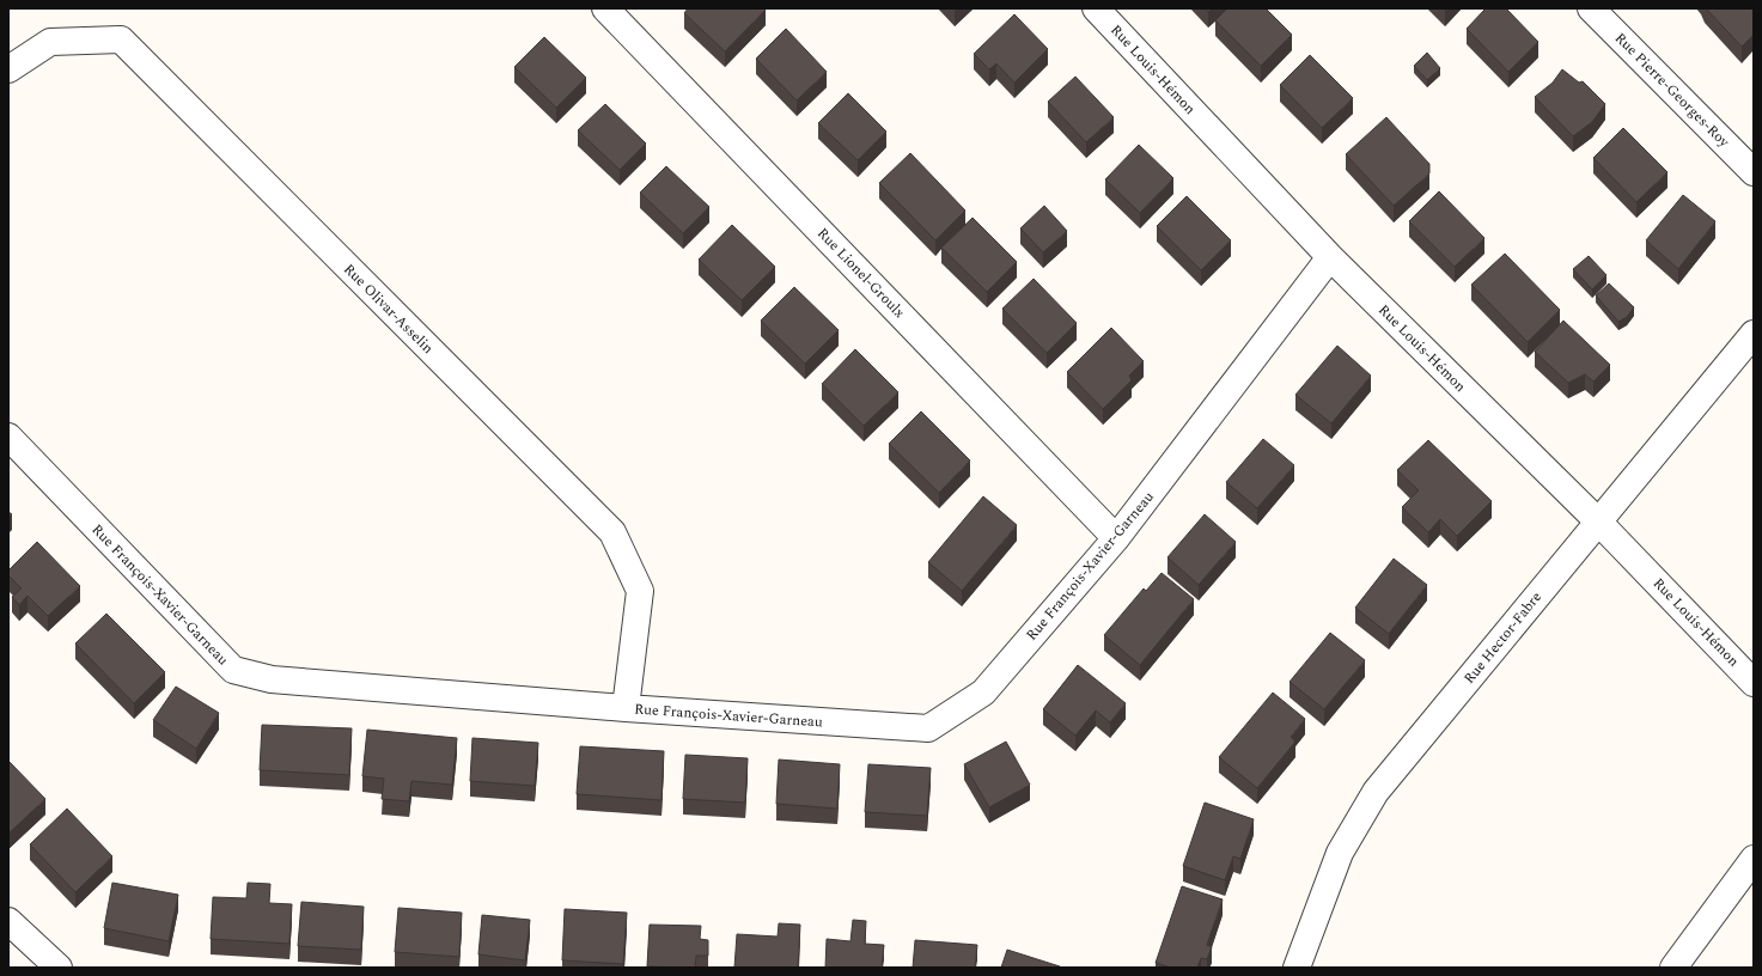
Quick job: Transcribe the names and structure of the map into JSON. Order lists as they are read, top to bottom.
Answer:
{
  "streets": {
    "street": [
      "Rue Louis-Hémon",
      "Rue Pierre-Georges-Roy",
      "Rue Lionel-Groulx",
      "Rue Olivar-Asselin",
      "Rue François-Xavier-Garneau",
      "Rue Hector-Fabre"
    ]
  },
  "crossings": [
    ["Rue Louis-Hémon", "Rue François-Xavier-Garneau"],
    ["Rue Louis-Hémon", "Rue Hector-Fabre"],
    ["Rue Lionel-Groulx", "Rue François-Xavier-Garneau"],
    ["Rue Olivar-Asselin", "Rue François-Xavier-Garneau"]
  ]
}
